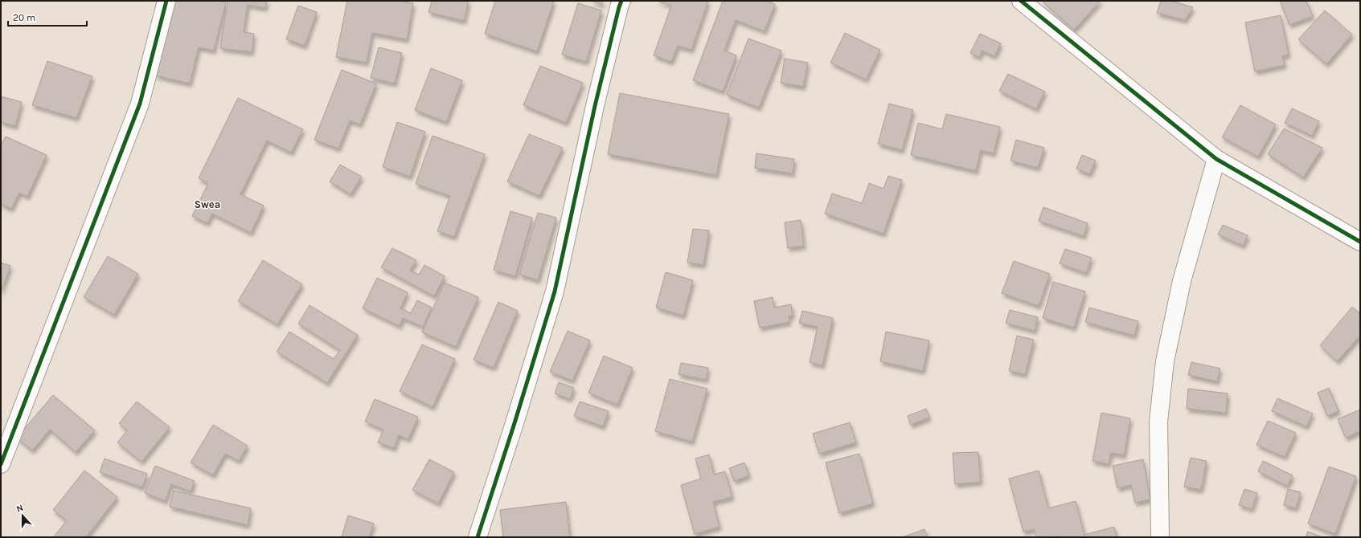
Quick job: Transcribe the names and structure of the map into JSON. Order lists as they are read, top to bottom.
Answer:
{
  "districts": ["Swea"],
  "scale_bar": "20 m",
  "north": "top"
}
